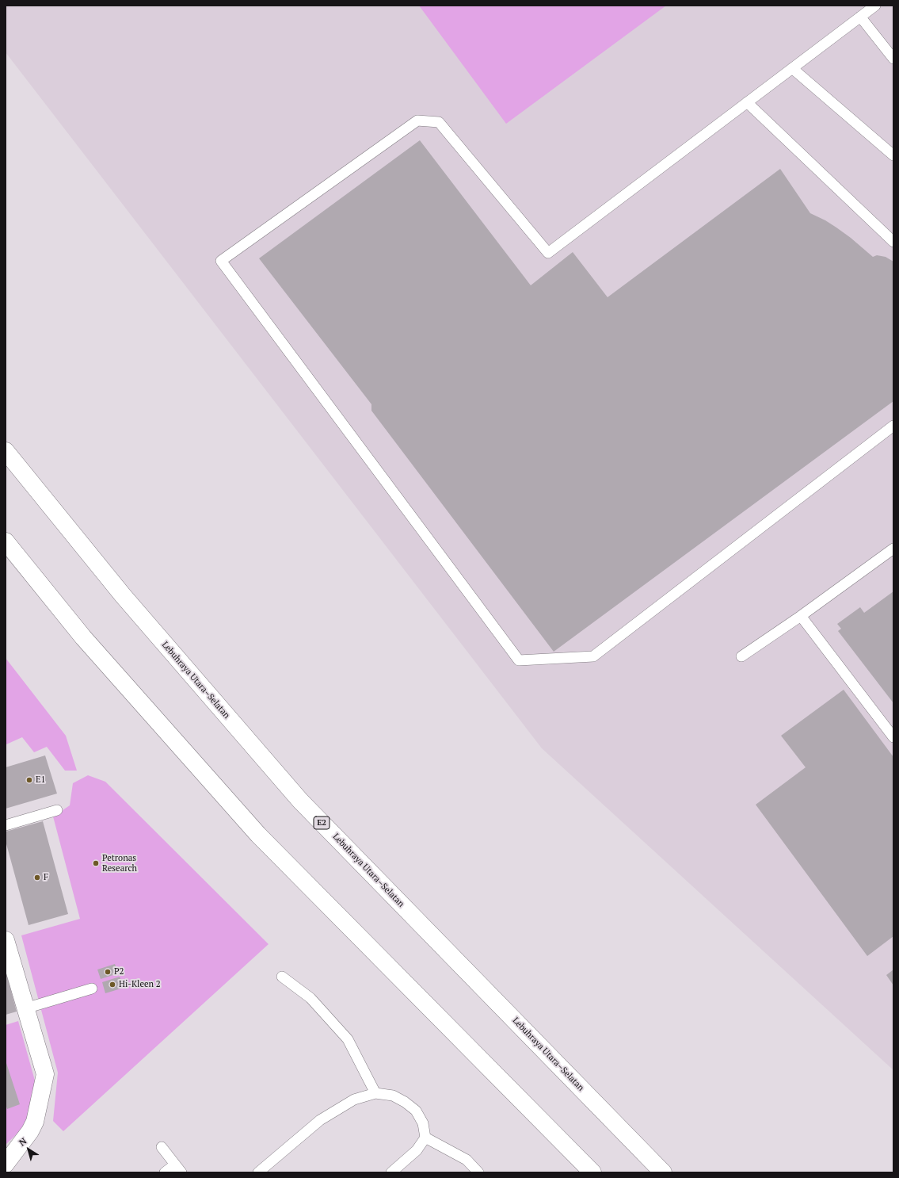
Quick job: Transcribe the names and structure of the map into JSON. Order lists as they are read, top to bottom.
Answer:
{
  "streets": {
    "main road": ["Lebuhraya Utara–Selatan", "E2"]
  },
  "places": [
    "E1",
    "Petronas Research",
    "F",
    "P2",
    "Hi-Kleen 2"
  ],
  "north": "top left"
}
